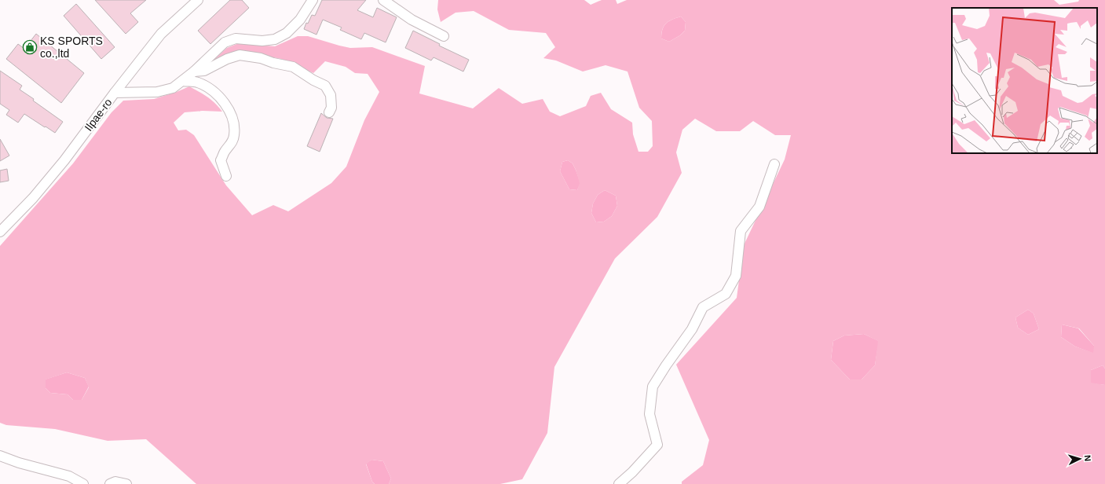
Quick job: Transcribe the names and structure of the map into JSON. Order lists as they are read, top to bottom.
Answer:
{
  "streets": {
    "street": ["Ilpae-ro"]
  },
  "places": {
    "shop": ["KS SPORTS co.,ltd"]
  },
  "north": "right"
}
